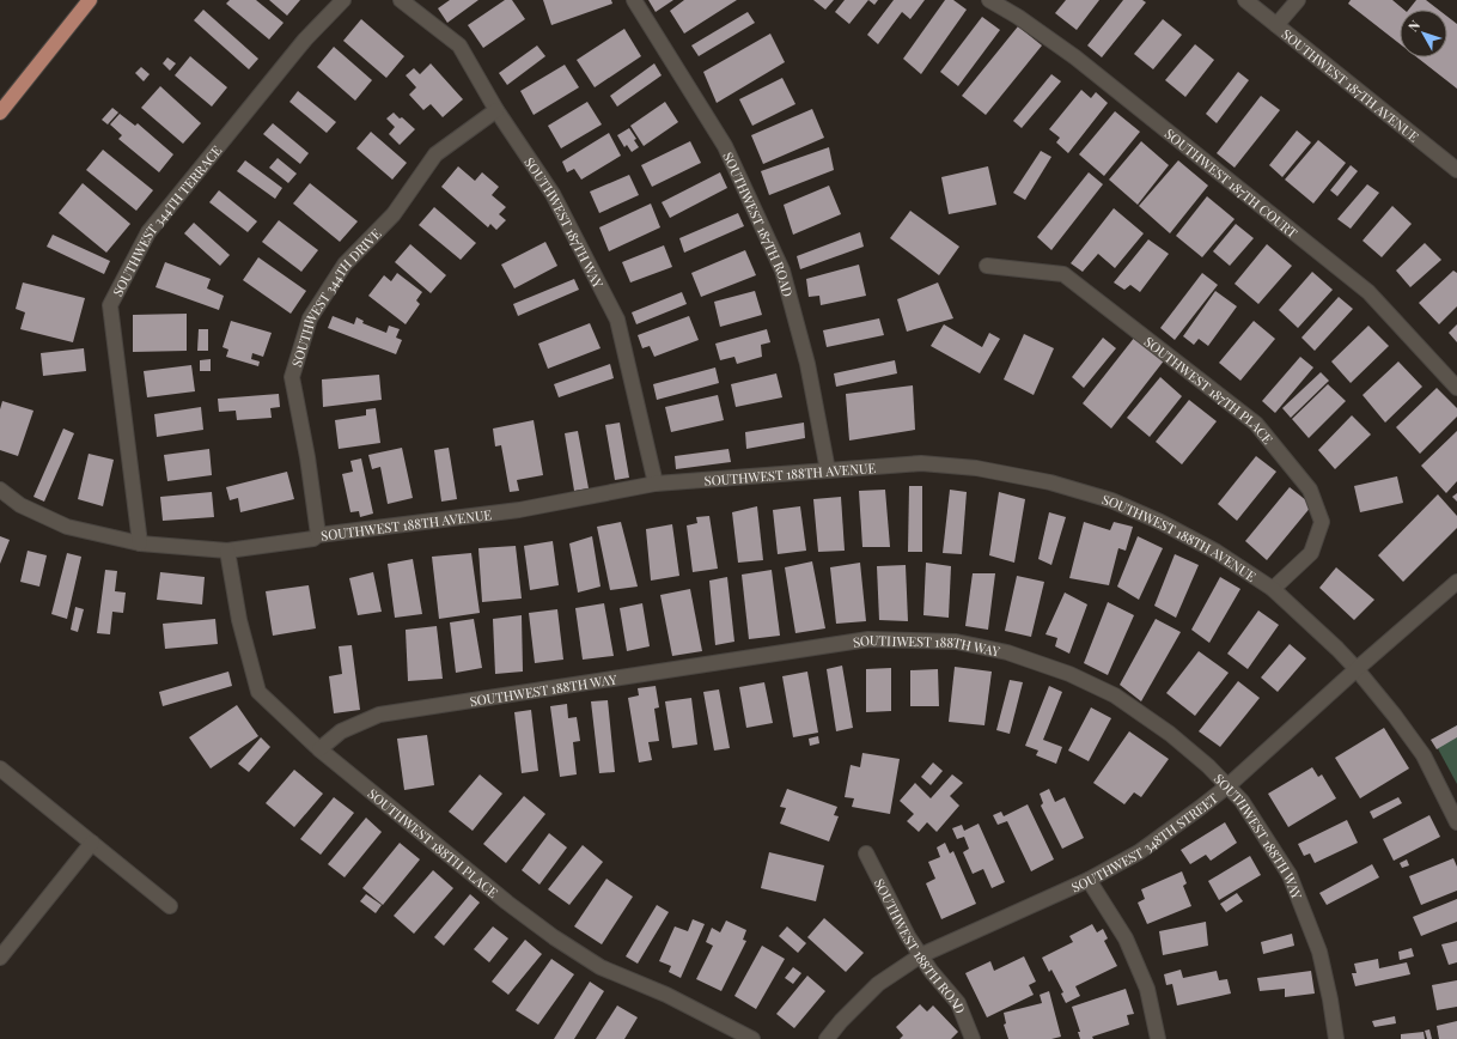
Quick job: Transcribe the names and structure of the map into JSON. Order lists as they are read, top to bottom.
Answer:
{
  "streets": {
    "street": [
      "SOUTHWEST 187TH AVENUE",
      "SOUTHWEST 187TH COURT",
      "SOUTHWEST 344TH TERRACE",
      "SOUTHWEST 187TH WAY",
      "SOUTHWEST 187TH ROAD",
      "SOUTHWEST 344TH DRIVE",
      "SOUTHWEST 187TH PLACE",
      "SOUTHWEST 188TH AVENUE",
      "SOUTHWEST 188TH WAY",
      "SOUTHWEST 348TH STREET",
      "SOUTHWEST 188TH PLACE",
      "SOUTHWEST 188TH ROAD"
    ]
  },
  "crossings": [
    ["SOUTHWEST 344TH TERRACE", "SOUTHWEST 188TH AVENUE"],
    ["SOUTHWEST 187TH WAY", "SOUTHWEST 344TH DRIVE"],
    ["SOUTHWEST 187TH WAY", "SOUTHWEST 188TH AVENUE"],
    ["SOUTHWEST 187TH ROAD", "SOUTHWEST 188TH AVENUE"],
    ["SOUTHWEST 344TH DRIVE", "SOUTHWEST 188TH AVENUE"],
    ["SOUTHWEST 187TH PLACE", "SOUTHWEST 188TH AVENUE"],
    ["SOUTHWEST 188TH AVENUE", "SOUTHWEST 348TH STREET"],
    ["SOUTHWEST 188TH AVENUE", "SOUTHWEST 188TH PLACE"],
    ["SOUTHWEST 188TH WAY", "SOUTHWEST 348TH STREET"],
    ["SOUTHWEST 188TH WAY", "SOUTHWEST 188TH PLACE"],
    ["SOUTHWEST 348TH STREET", "SOUTHWEST 188TH ROAD"]
  ],
  "north": "top left"
}
